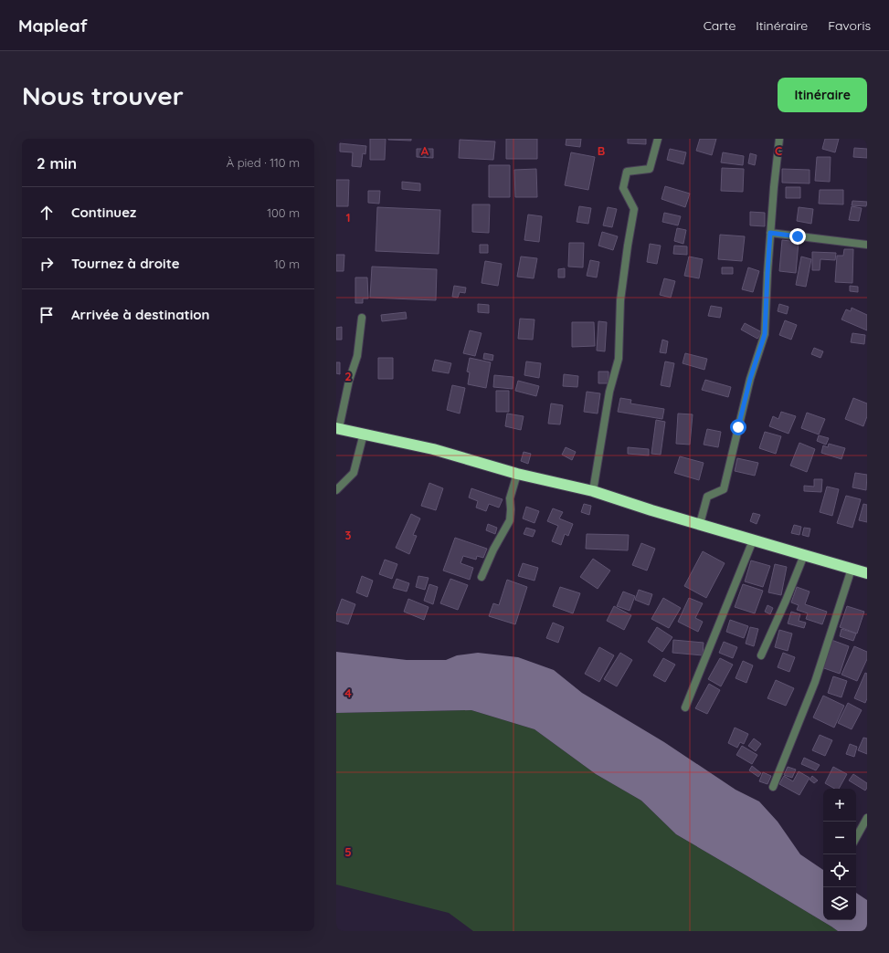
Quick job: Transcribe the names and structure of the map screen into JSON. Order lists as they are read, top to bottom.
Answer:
{
  "page": {
    "header": "Mapleaf",
    "nav": ["Carte", "Itinéraire", "Favoris"],
    "buttons": "Itinéraire",
    "title": "Nous trouver",
    "heading": ["2 min", "À pied · 110 m"],
    "list": [
      ["Continuez", "100 m"],
      ["Tournez à droite", "10 m"],
      "Arrivée à destination"
    ],
    "map_buttons": ["+", "−"]
  },
  "grid": {
    "columns": ["A", "B", "C"],
    "rows": [
      "1",
      "2",
      "3",
      "4",
      "5"
    ]
  }
}
